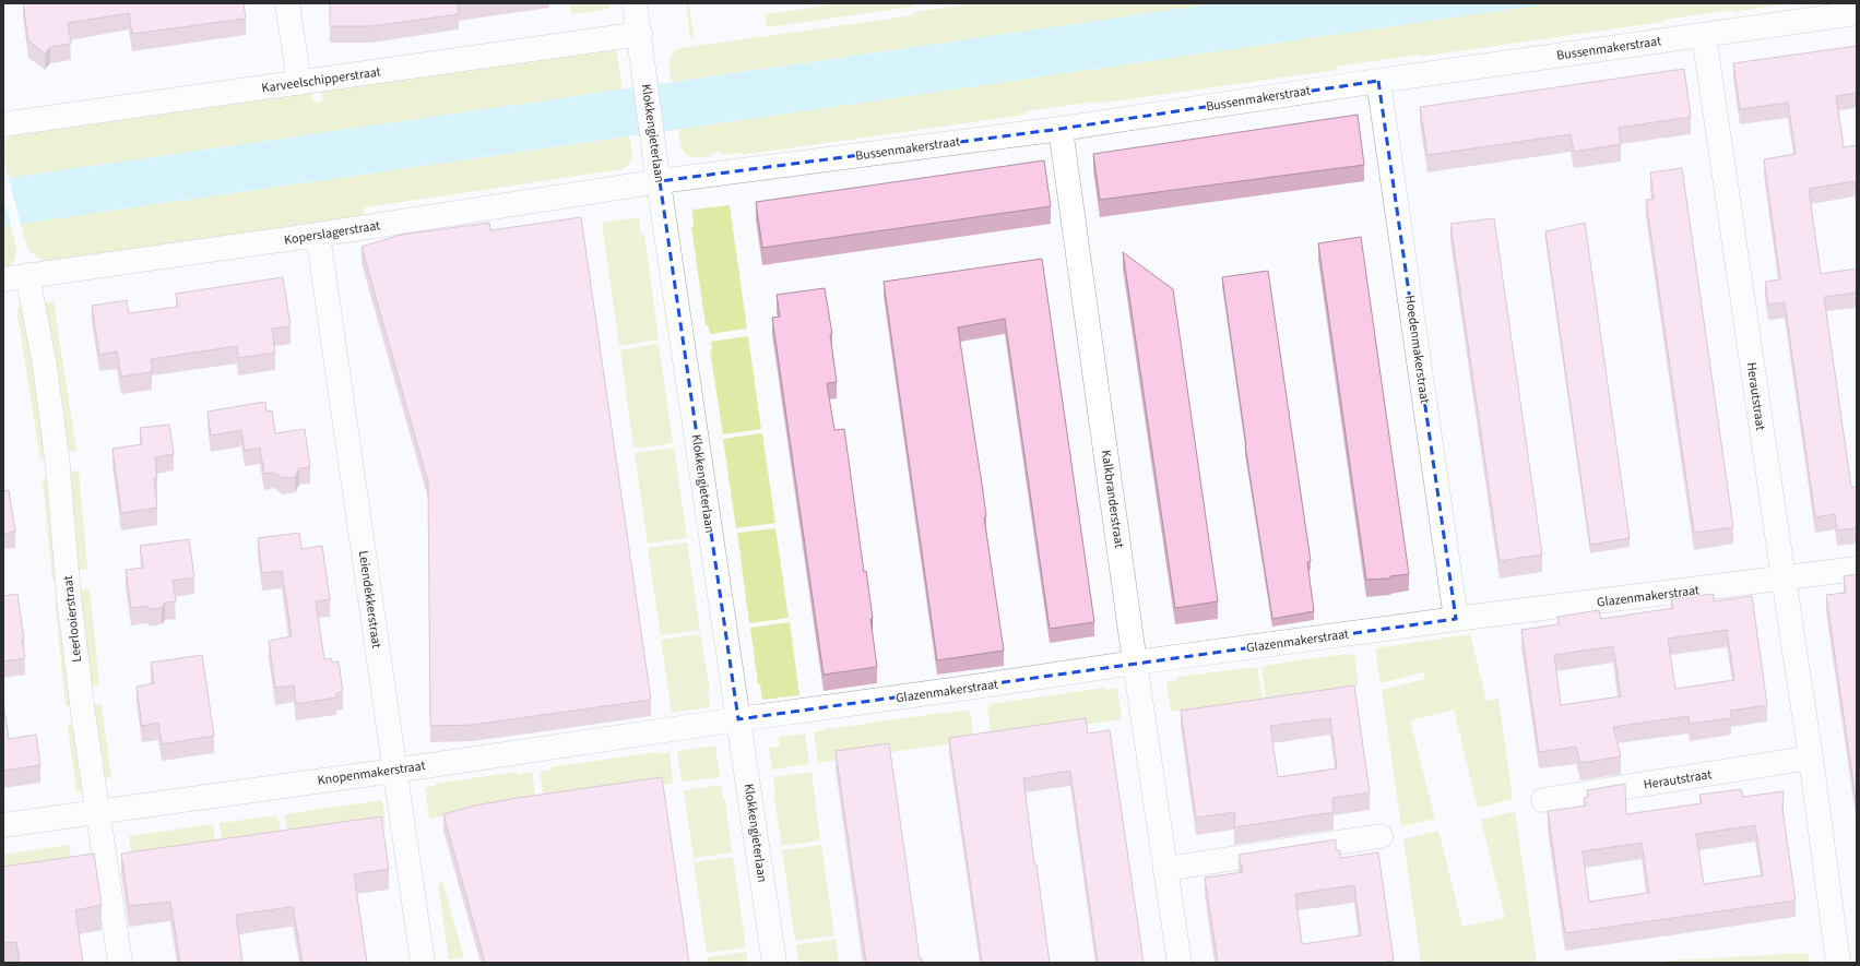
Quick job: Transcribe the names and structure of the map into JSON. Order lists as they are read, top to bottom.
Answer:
{
  "streets": {
    "street": [
      "Bussenmakerstraat",
      "Karveelschipperstraat",
      "Klokkengieterlaan",
      "Koperslagerstraat",
      "Hoedenmakerstraat",
      "Herautstraat",
      "Kalkbranderstraat",
      "Glazenmakerstraat",
      "Leiendekkerstraat",
      "Leerlooierstraat",
      "Knopenmakerstraat"
    ]
  },
  "crossings": [
    ["Bussenmakerstraat", "Klokkengieterlaan"],
    ["Bussenmakerstraat", "Koperslagerstraat"],
    ["Bussenmakerstraat", "Hoedenmakerstraat"],
    ["Bussenmakerstraat", "Herautstraat"],
    ["Bussenmakerstraat", "Kalkbranderstraat"],
    ["Karveelschipperstraat", "Klokkengieterlaan"],
    ["Klokkengieterlaan", "Koperslagerstraat"],
    ["Klokkengieterlaan", "Glazenmakerstraat"],
    ["Klokkengieterlaan", "Knopenmakerstraat"],
    ["Koperslagerstraat", "Leiendekkerstraat"],
    ["Koperslagerstraat", "Leerlooierstraat"],
    ["Hoedenmakerstraat", "Glazenmakerstraat"],
    ["Herautstraat", "Glazenmakerstraat"],
    ["Kalkbranderstraat", "Glazenmakerstraat"],
    ["Glazenmakerstraat", "Knopenmakerstraat"],
    ["Leiendekkerstraat", "Knopenmakerstraat"],
    ["Leerlooierstraat", "Knopenmakerstraat"]
  ]
}
